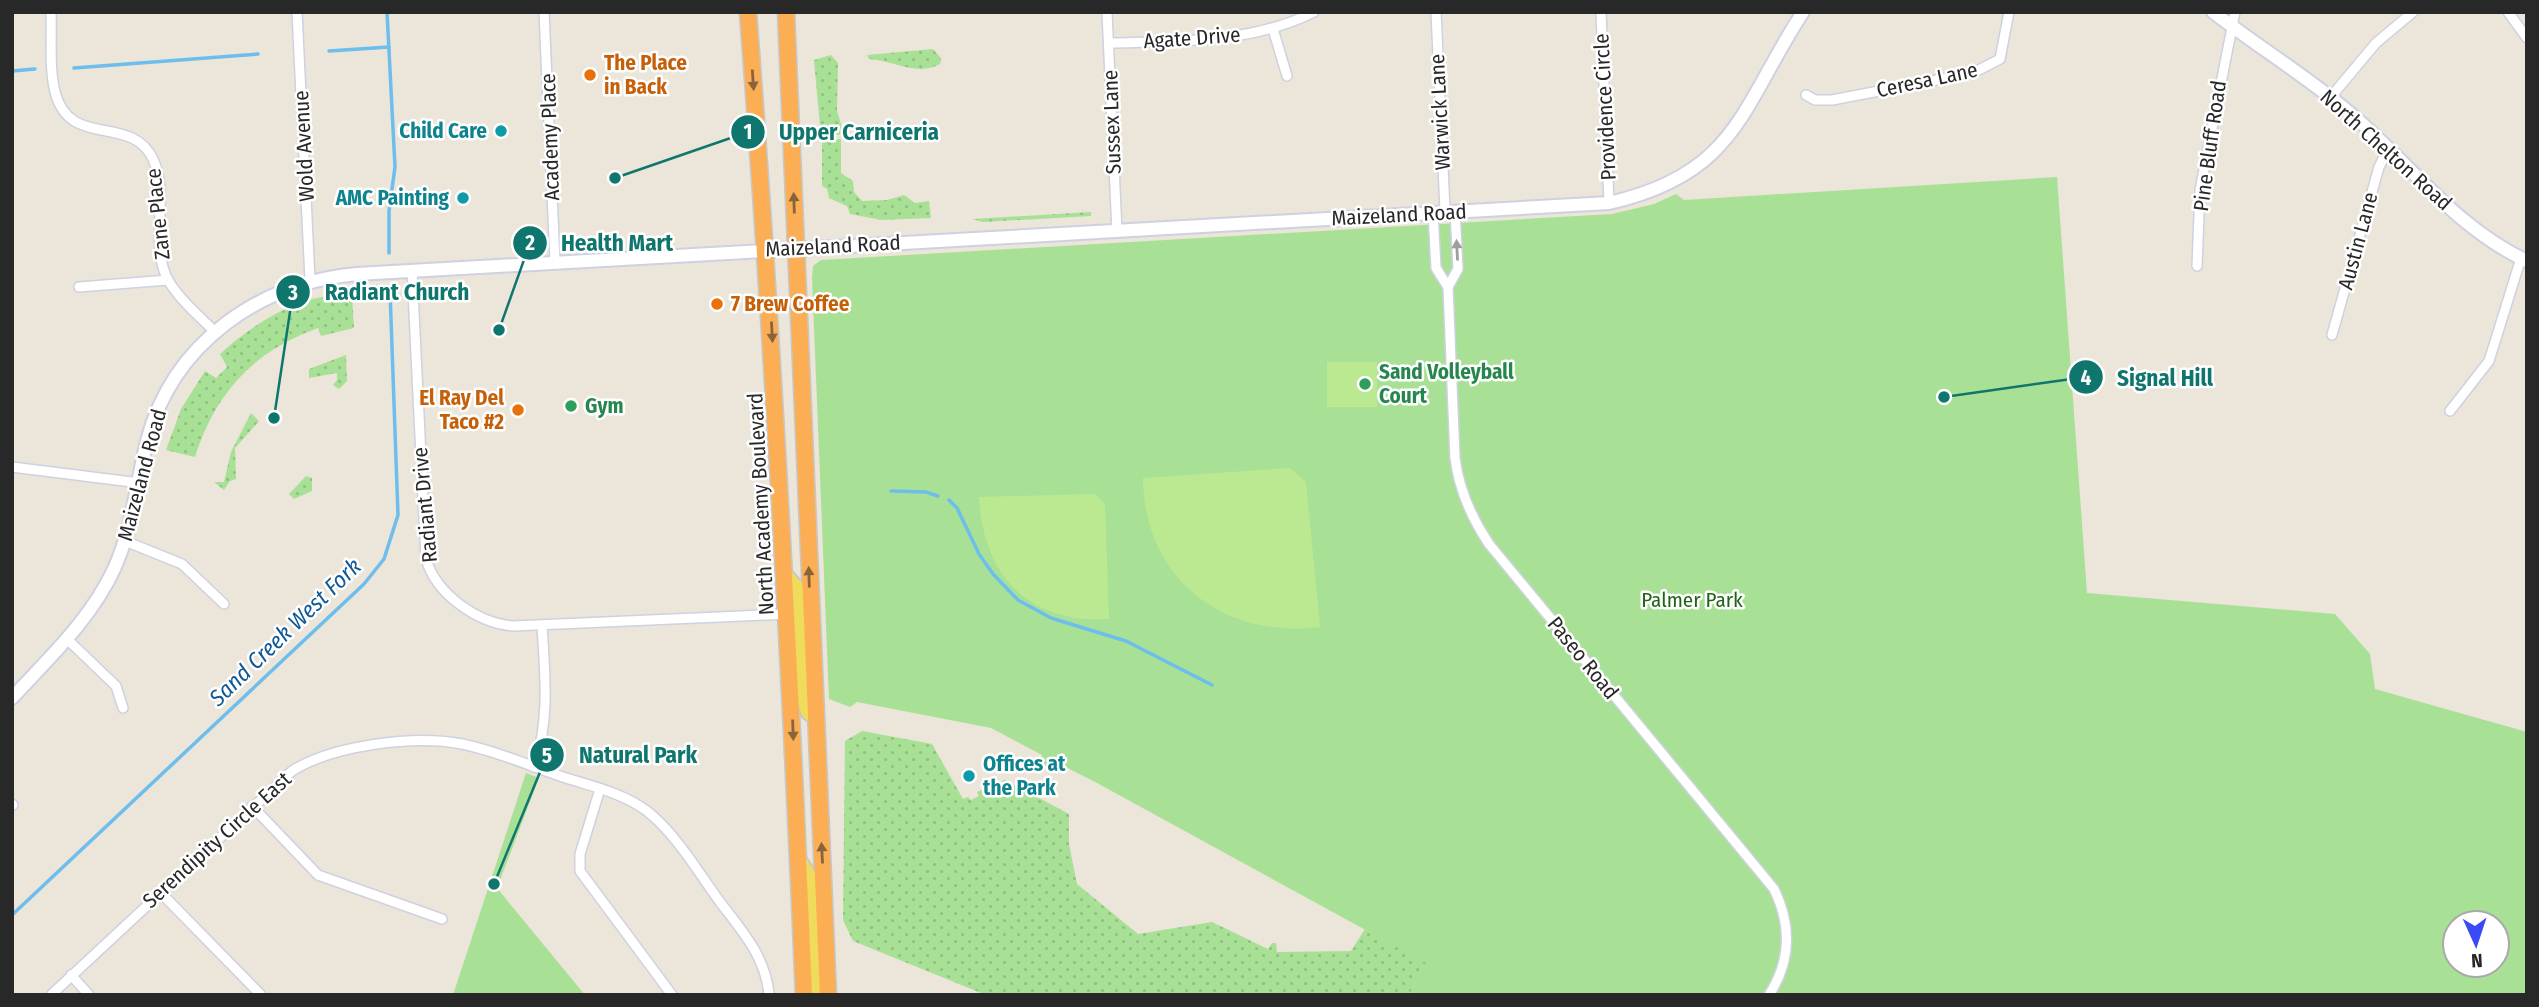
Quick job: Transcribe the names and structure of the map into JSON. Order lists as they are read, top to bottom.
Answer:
{
  "streets": {
    "highway": ["North Academy Boulevard"],
    "main road": ["North Chelton Road", "Maizeland Road"],
    "street": [
      "Agate Drive",
      "Ceresa Lane",
      "Providence Circle",
      "Warwick Lane",
      "Sussex Lane",
      "Academy Place",
      "Wold Avenue",
      "Pine Bluff Road",
      "Zane Place",
      "Austin Lane",
      "Radiant Drive",
      "Paseo Road",
      "Serendipity Circle East"
    ]
  },
  "crossings": [
    ["Agate Drive", "Sussex Lane"],
    ["Providence Circle", "Maizeland Road"],
    ["Warwick Lane", "Maizeland Road"],
    ["Warwick Lane", "Paseo Road"],
    ["Sussex Lane", "Maizeland Road"],
    ["Academy Place", "Maizeland Road"],
    ["Wold Avenue", "Maizeland Road"],
    ["Pine Bluff Road", "North Chelton Road"],
    ["North Chelton Road", "Austin Lane"],
    ["Zane Place", "Maizeland Road"],
    ["Maizeland Road", "North Academy Boulevard"],
    ["Maizeland Road", "Radiant Drive"],
    ["Maizeland Road", "Paseo Road"],
    ["North Academy Boulevard", "Radiant Drive"]
  ],
  "water": ["Sand Creek West Fork"],
  "parks": ["Palmer Park"],
  "places": [
    "The Place in Back",
    "Child Care",
    "Upper Carniceria",
    "AMC Painting",
    "7 Brew Coffee",
    "Health Mart",
    "Sand Volleyball Court",
    "Signal Hill",
    "Gym",
    "El Ray Del Taco #2",
    "Radiant Church",
    "Offices at the Park",
    "Natural Park"
  ],
  "north": "bottom"
}
